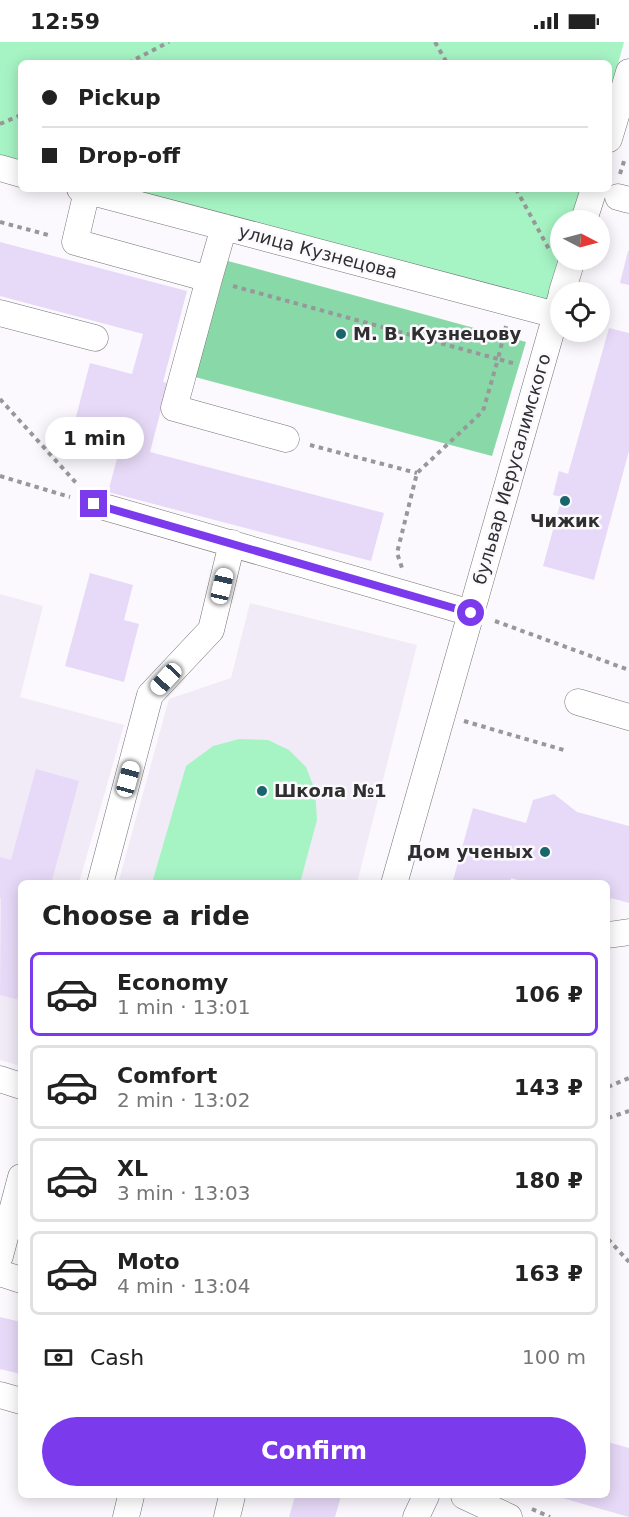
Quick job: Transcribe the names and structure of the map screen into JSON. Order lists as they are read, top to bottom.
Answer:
{
  "streets": {
    "street": ["улица Кузнецова", "бульвар Иерусалимского"]
  },
  "places": [
    "М. В. Кузнецову",
    "Чижик",
    "Школа №1",
    "Дом ученых"
  ],
  "north": "right",
  "page": {
    "status": "12:59",
    "banner": ["Pickup", "Drop-off"],
    "bubble": "1 min",
    "heading": "Choose a ride",
    "list": [
      {
        "name": "Economy",
        "note": "1 min · 13:01",
        "value": "106 ₽"
      },
      {
        "name": "Comfort",
        "note": "2 min · 13:02",
        "value": "143 ₽"
      },
      {
        "name": "XL",
        "note": "3 min · 13:03",
        "value": "180 ₽"
      },
      {
        "name": "Moto",
        "note": "4 min · 13:04",
        "value": "163 ₽"
      }
    ],
    "pay": ["Cash", "100 m"],
    "buttons": "Confirm"
  }
}
